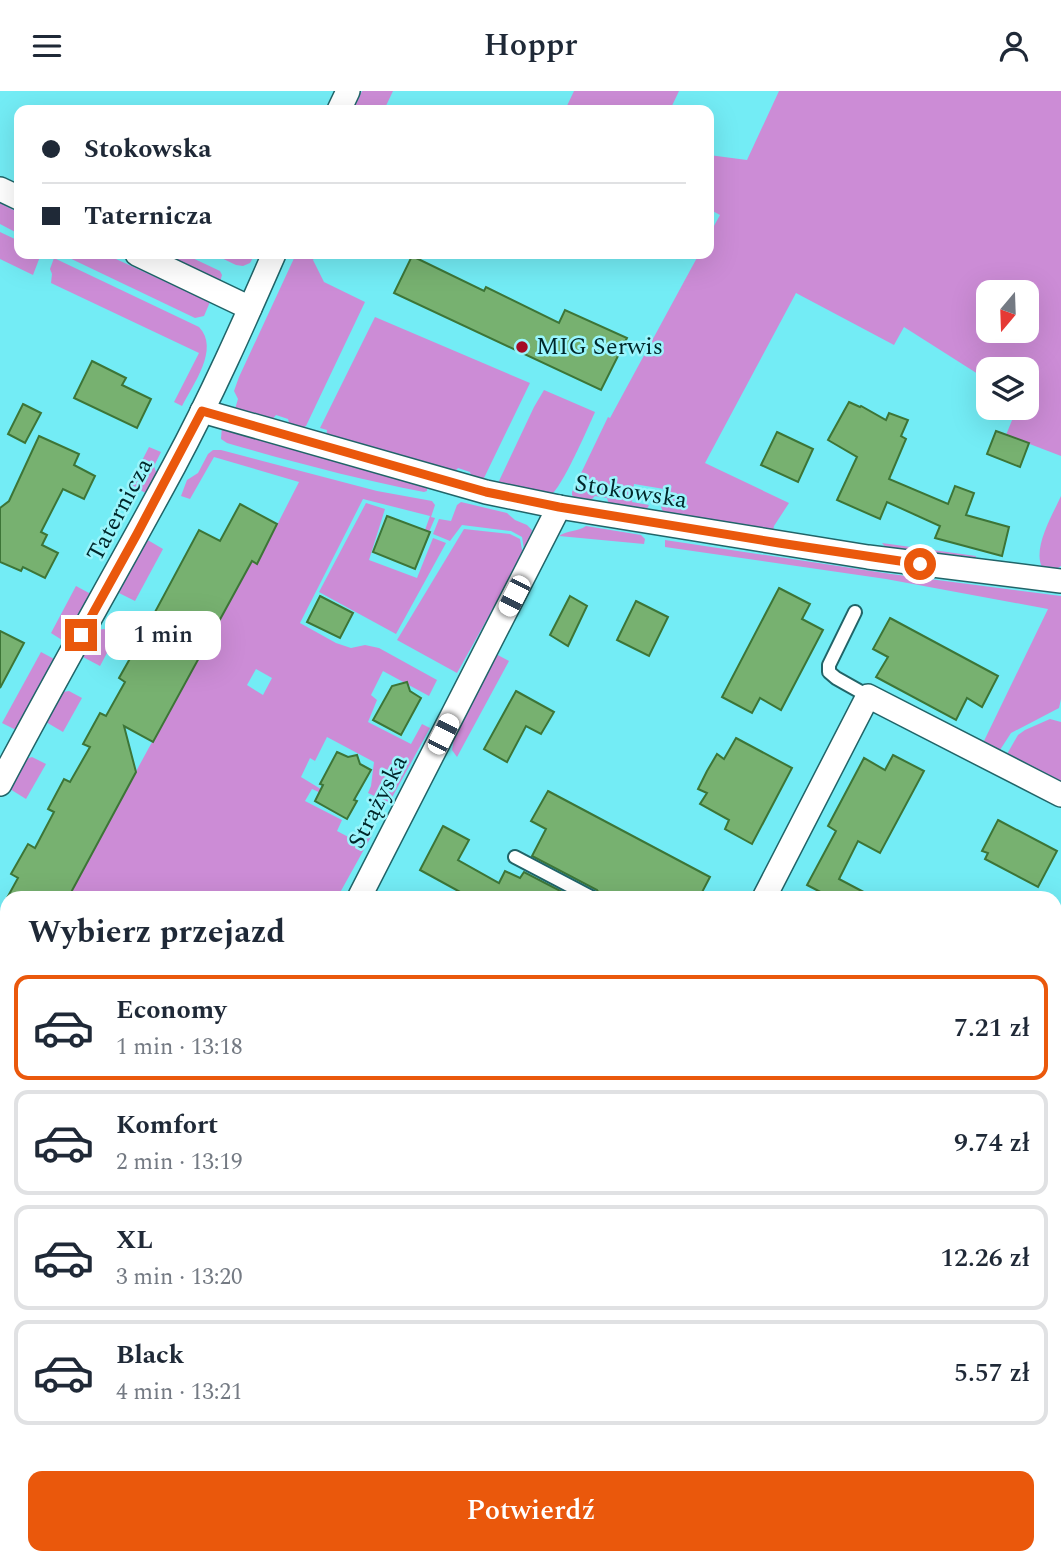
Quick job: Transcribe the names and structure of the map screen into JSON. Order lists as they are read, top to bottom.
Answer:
{
  "streets": {
    "street": ["Stokowska", "Taternicza", "Strążyska"]
  },
  "crossings": [
    ["Stokowska", "Taternicza"],
    ["Stokowska", "Strążyska"]
  ],
  "places": ["MIG Serwis"],
  "north": "bottom",
  "page": {
    "header": "Hoppr",
    "banner": ["Stokowska", "Taternicza"],
    "bubble": "1 min",
    "heading": "Wybierz przejazd",
    "list": [
      {
        "name": "Economy",
        "note": "1 min · 13:18",
        "value": "7.21 zł"
      },
      {
        "name": "Komfort",
        "note": "2 min · 13:19",
        "value": "9.74 zł"
      },
      {
        "name": "XL",
        "note": "3 min · 13:20",
        "value": "12.26 zł"
      },
      {
        "name": "Black",
        "note": "4 min · 13:21",
        "value": "5.57 zł"
      }
    ],
    "buttons": "Potwierdź"
  }
}
